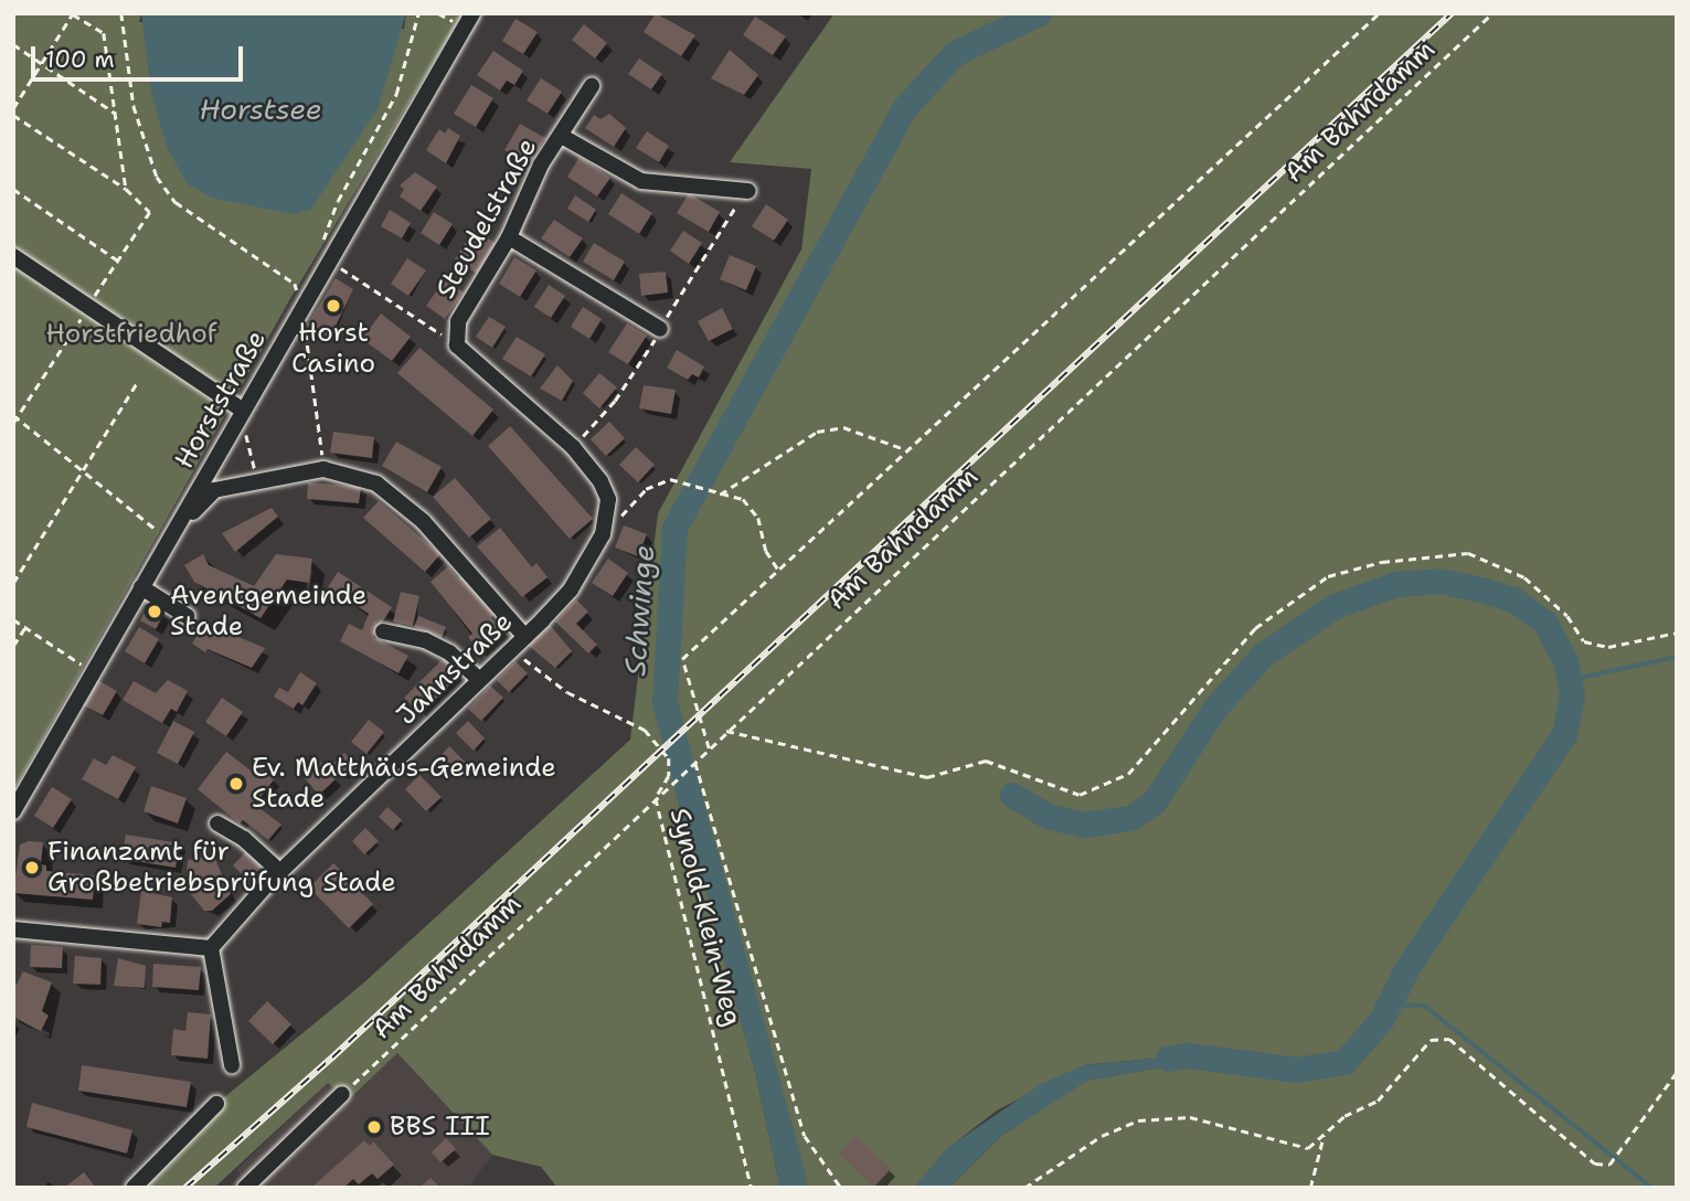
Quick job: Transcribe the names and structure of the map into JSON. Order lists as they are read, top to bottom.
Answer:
{
  "streets": {
    "street": ["Steudelstraße", "Horststraße", "Jahnstraße"],
    "path": ["Am Bahndamm", "Synold-Klein-Weg"]
  },
  "crossings": [
    ["Am Bahndamm", "Synold-Klein-Weg"],
    ["Steudelstraße", "Jahnstraße"],
    ["Jahnstraße", "Synold-Klein-Weg"]
  ],
  "water": ["Horstsee", "Schwinge"],
  "parks": ["Horstfriedhof"],
  "places": [
    "Horst Casino",
    "Aventgemeinde Stade",
    "Ev. Matthäus-Gemeinde Stade",
    "Finanzamt für Großbetriebsprüfung Stade",
    "BBS III"
  ],
  "scale_bar": "100 m"
}
